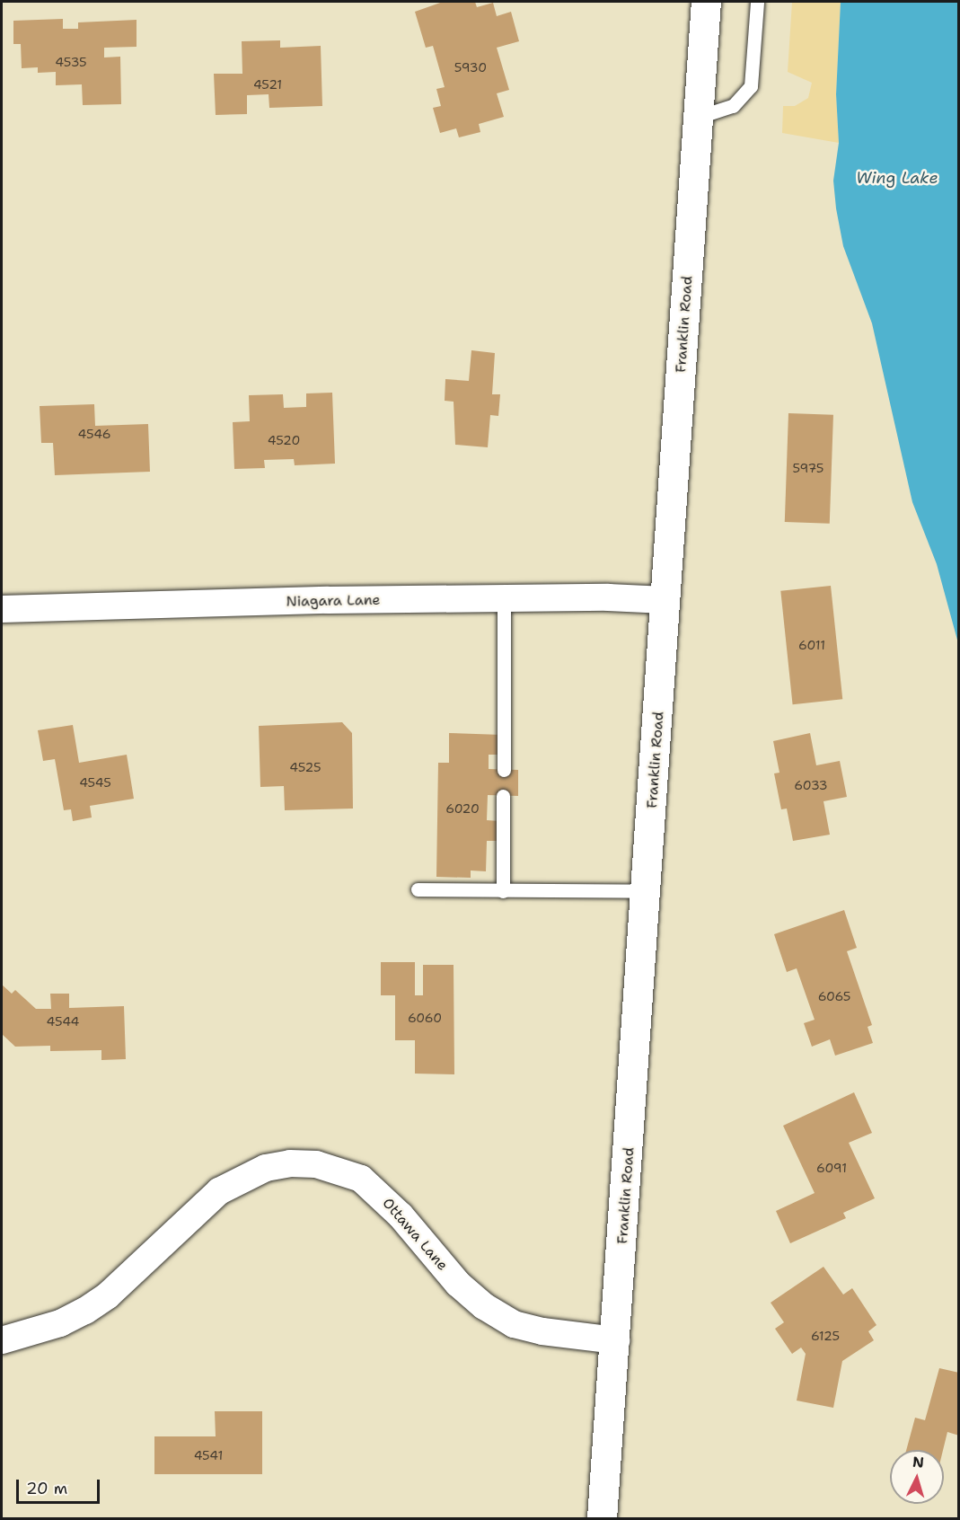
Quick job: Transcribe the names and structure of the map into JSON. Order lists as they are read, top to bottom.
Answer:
{
  "streets": {
    "street": ["Franklin Road", "Niagara Lane", "Ottawa Lane"]
  },
  "crossings": [
    ["Franklin Road", "Niagara Lane"],
    ["Franklin Road", "Ottawa Lane"]
  ],
  "water": ["Wing Lake"],
  "house_numbers": [
    "4535",
    "5930",
    "4521",
    "4546",
    "4520",
    "5975",
    "6011",
    "4525",
    "4545",
    "6033",
    "6020",
    "6065",
    "6060",
    "4544",
    "6091",
    "6125",
    "4541"
  ],
  "scale_bar": "20 m",
  "north": "top"
}
